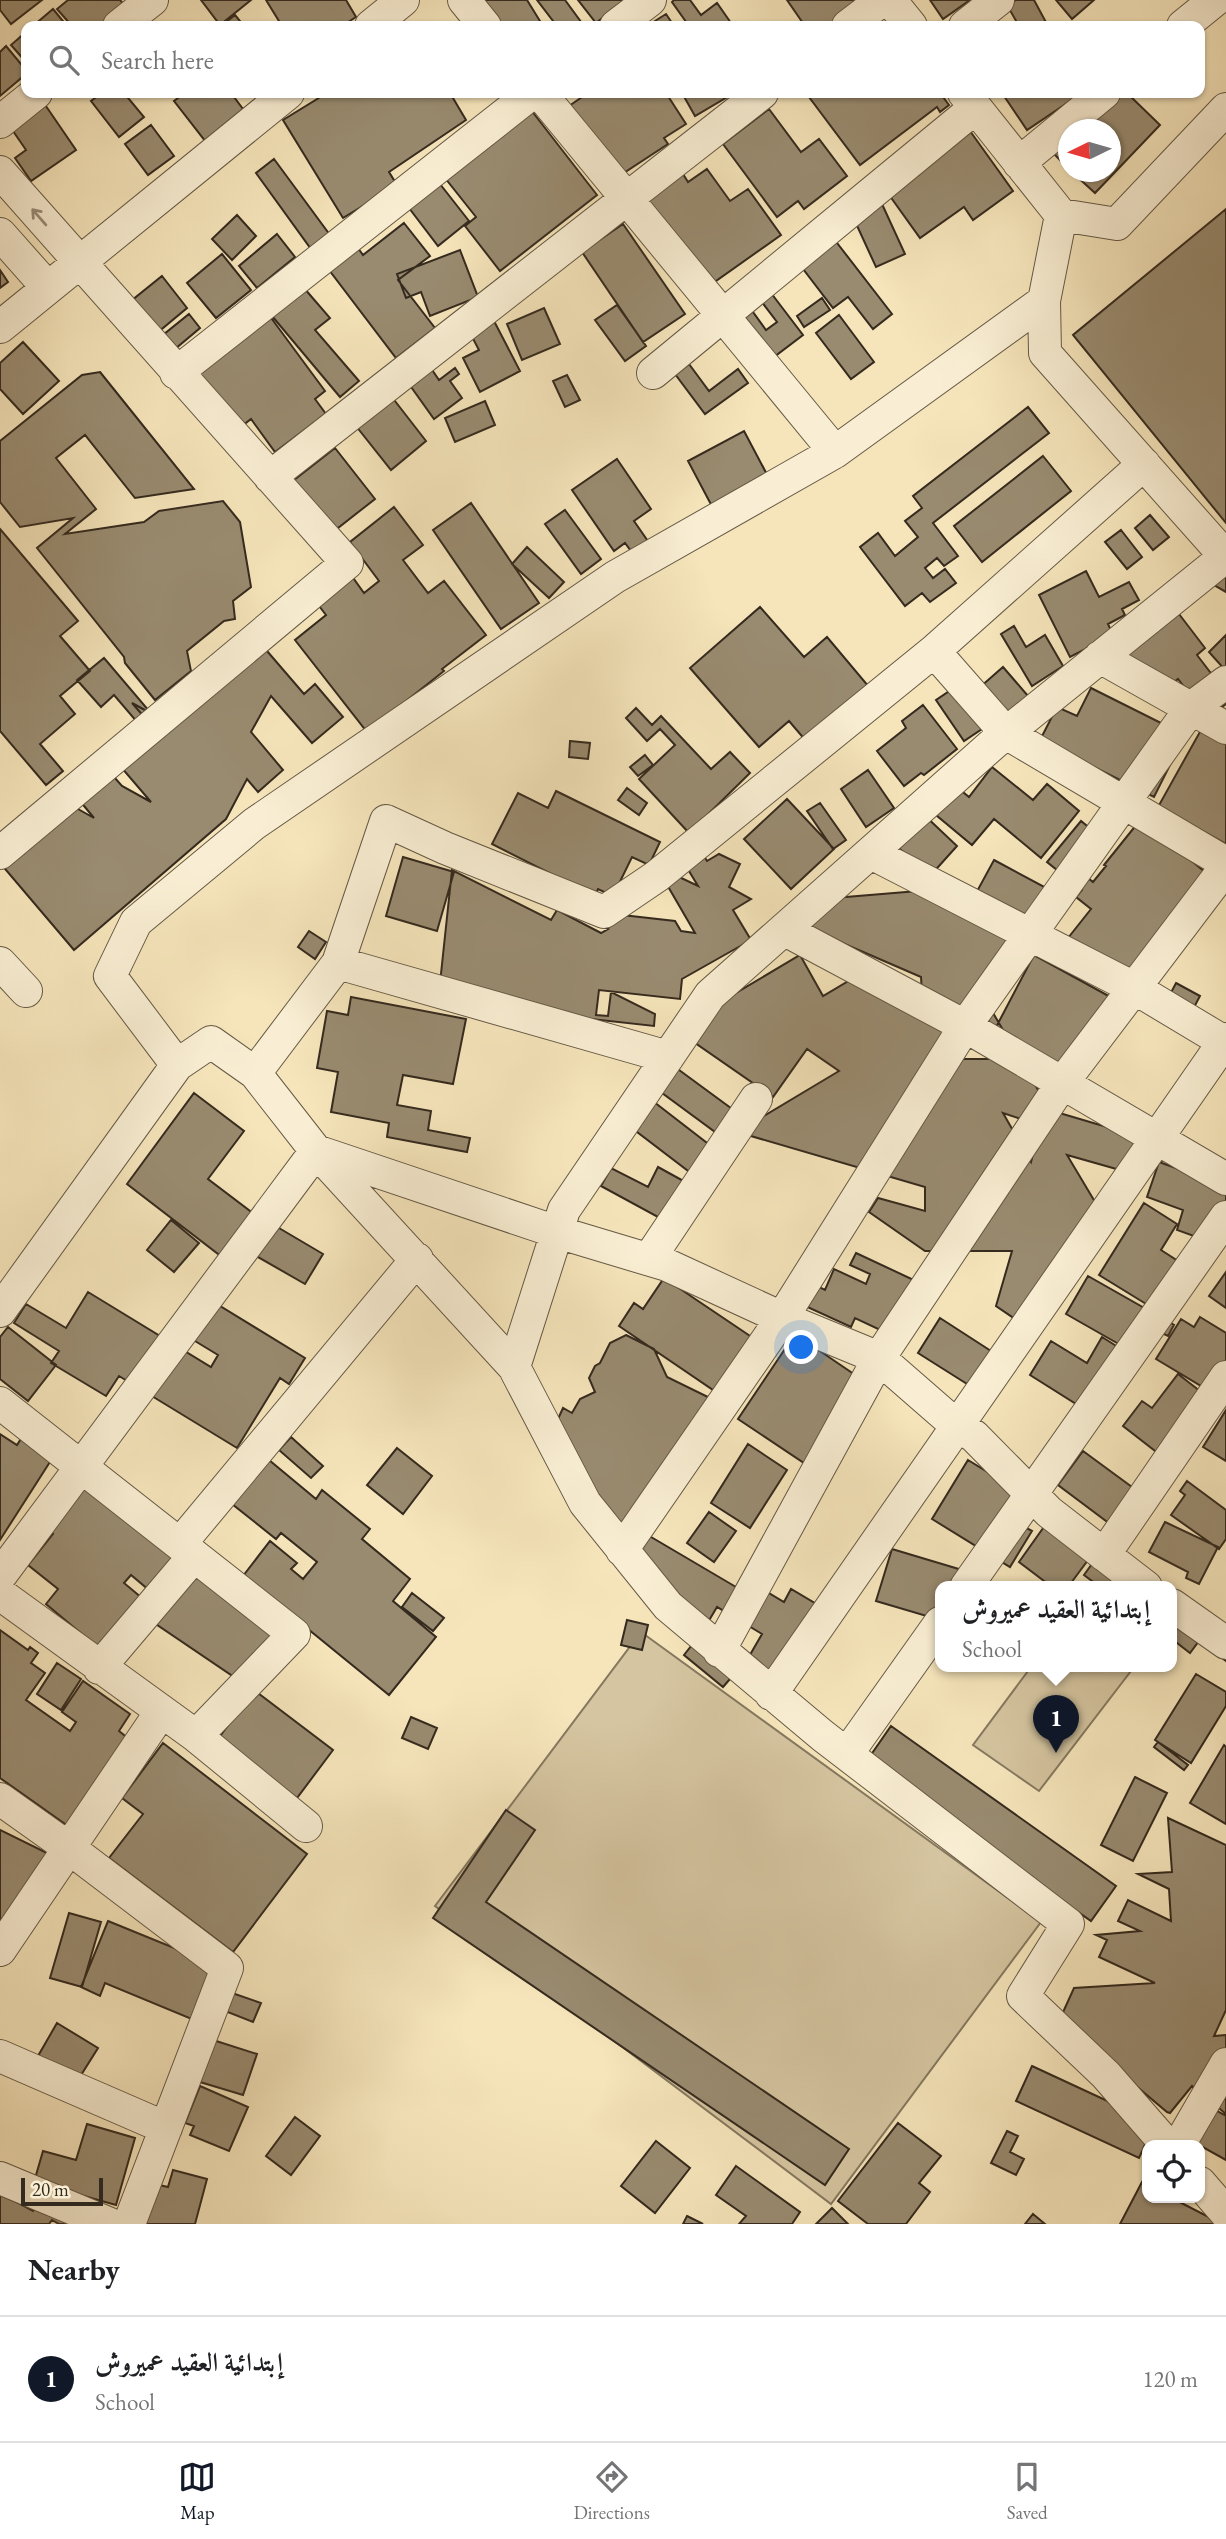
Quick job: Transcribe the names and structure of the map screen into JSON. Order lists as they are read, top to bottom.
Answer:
{
  "scale_bar": "20 m",
  "north": "left",
  "page": {
    "search": "Search here",
    "popup": ["إبتدائية العقيد عميروش", "School"],
    "pins": "1",
    "scale": "20 m",
    "heading": "Nearby",
    "list": [
      {
        "mark": "1",
        "name": "إبتدائية العقيد عميروش",
        "note": "School",
        "value": "120 m"
      }
    ],
    "nav": ["Map", "Directions", "Saved"]
  }
}
